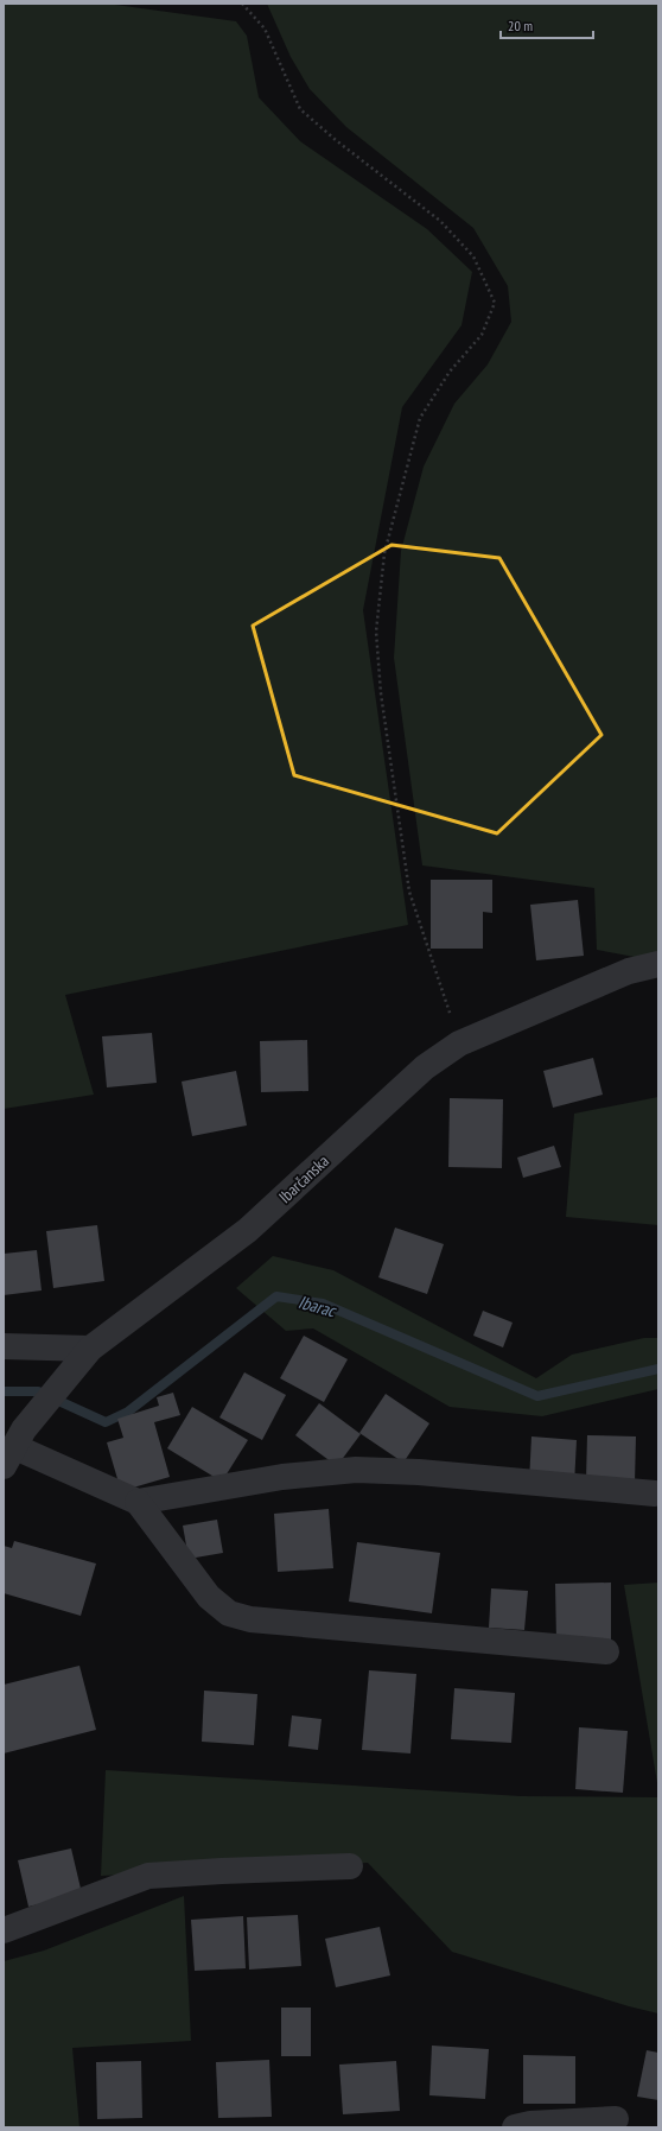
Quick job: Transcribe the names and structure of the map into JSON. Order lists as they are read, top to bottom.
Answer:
{
  "streets": {
    "street": ["Ibarčanska"]
  },
  "water": ["Ibarac"],
  "scale_bar": "20 m"
}
